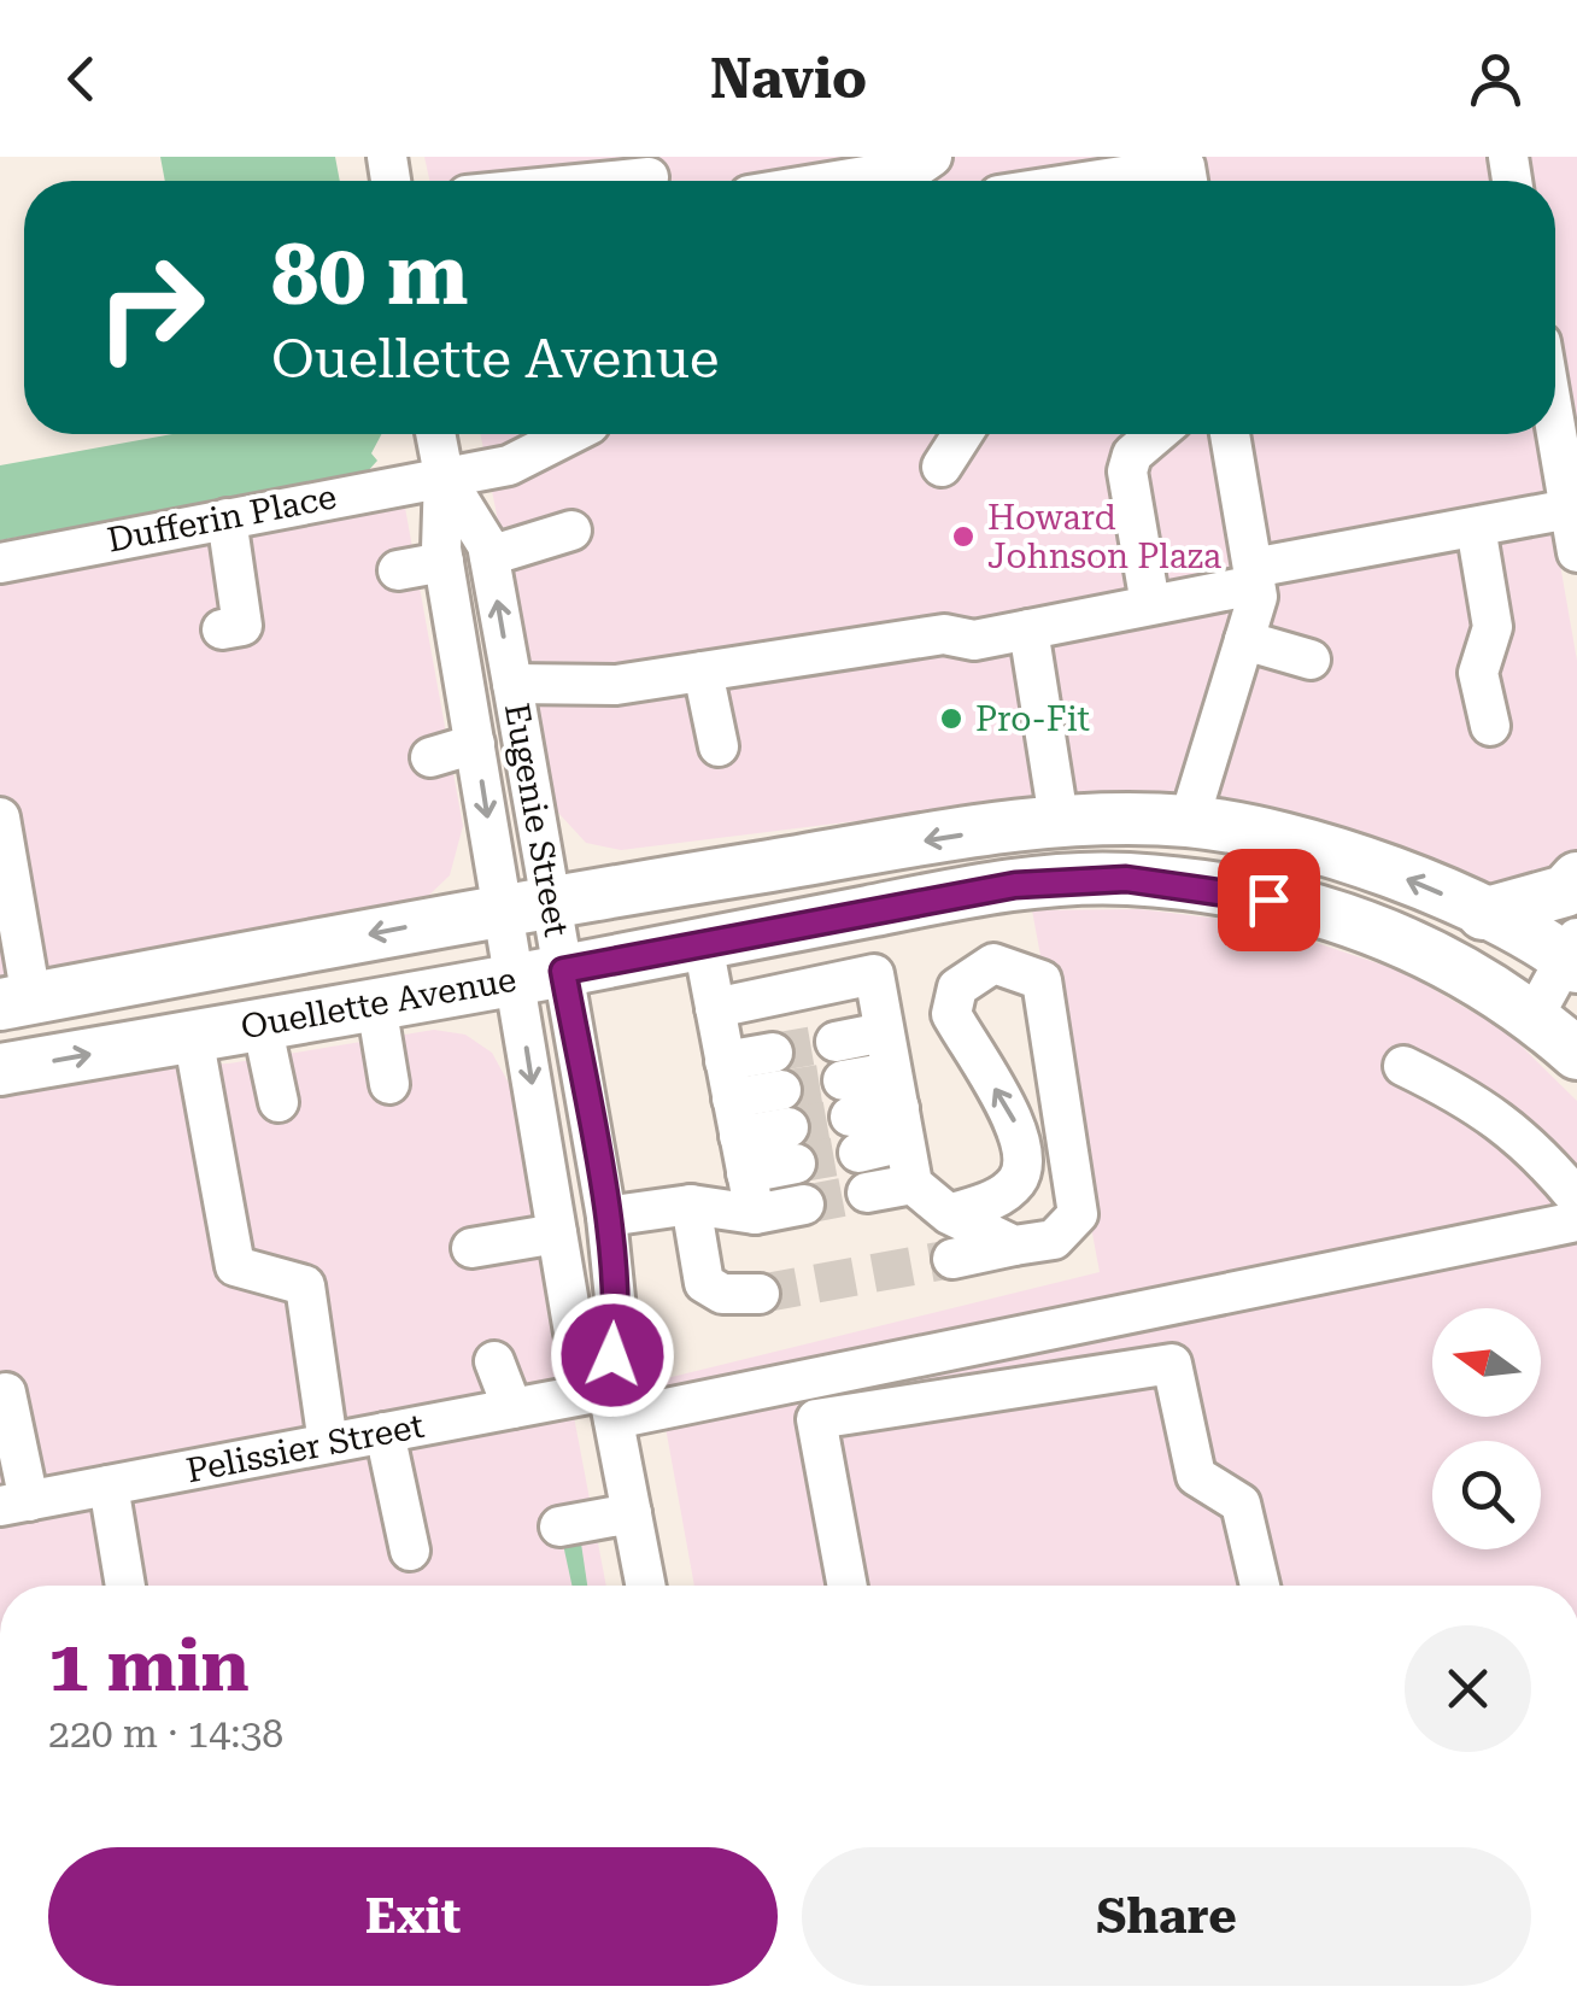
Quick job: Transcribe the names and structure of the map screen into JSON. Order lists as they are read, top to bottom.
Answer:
{
  "streets": {
    "main road": ["Ouellette Avenue"],
    "street": ["Dufferin Place", "Eugenie Street", "Pelissier Street"]
  },
  "crossings": [
    ["Dufferin Place", "Eugenie Street"],
    ["Eugenie Street", "Ouellette Avenue"],
    ["Eugenie Street", "Pelissier Street"]
  ],
  "places": ["Howard Johnson Plaza", "Pro-Fit"],
  "north": "left",
  "page": {
    "header": "Navio",
    "turn": ["80 m", "Ouellette Avenue"],
    "heading": ["1 min", "220 m · 14:38"],
    "buttons": ["Exit", "Share"]
  }
}
